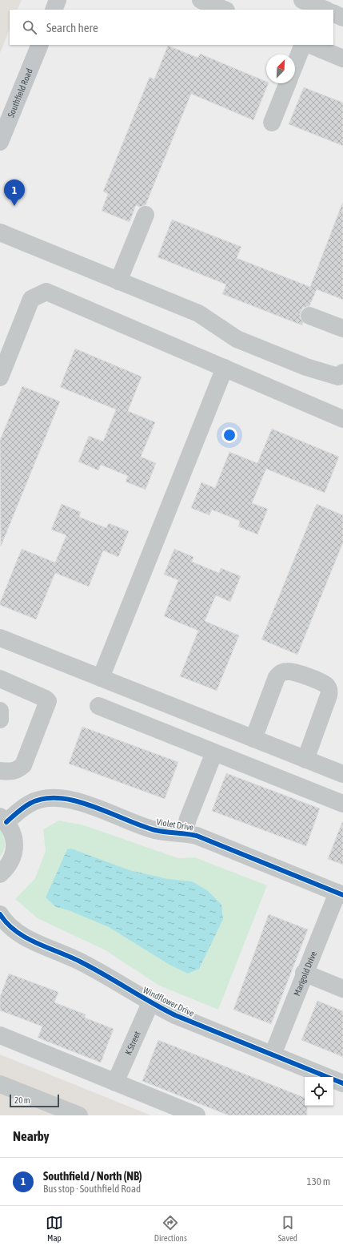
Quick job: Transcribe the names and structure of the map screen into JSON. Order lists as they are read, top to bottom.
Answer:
{
  "streets": {
    "main road": ["Southfield Road"],
    "street": [
      "Violet Drive",
      "Marigold Drive",
      "Windflower Drive",
      "K Street"
    ]
  },
  "crossings": [
    ["Violet Drive", "Marigold Drive"],
    ["Marigold Drive", "Windflower Drive"],
    ["Windflower Drive", "K Street"]
  ],
  "scale_bar": "20 m",
  "north": "top right",
  "page": {
    "search": "Search here",
    "pins": "1",
    "scale": "20 m",
    "heading": "Nearby",
    "list": [
      {
        "mark": "1",
        "name": "Southfield / North (NB)",
        "note": "Bus stop · Southfield Road",
        "value": "130 m"
      }
    ],
    "nav": ["Map", "Directions", "Saved"]
  }
}
